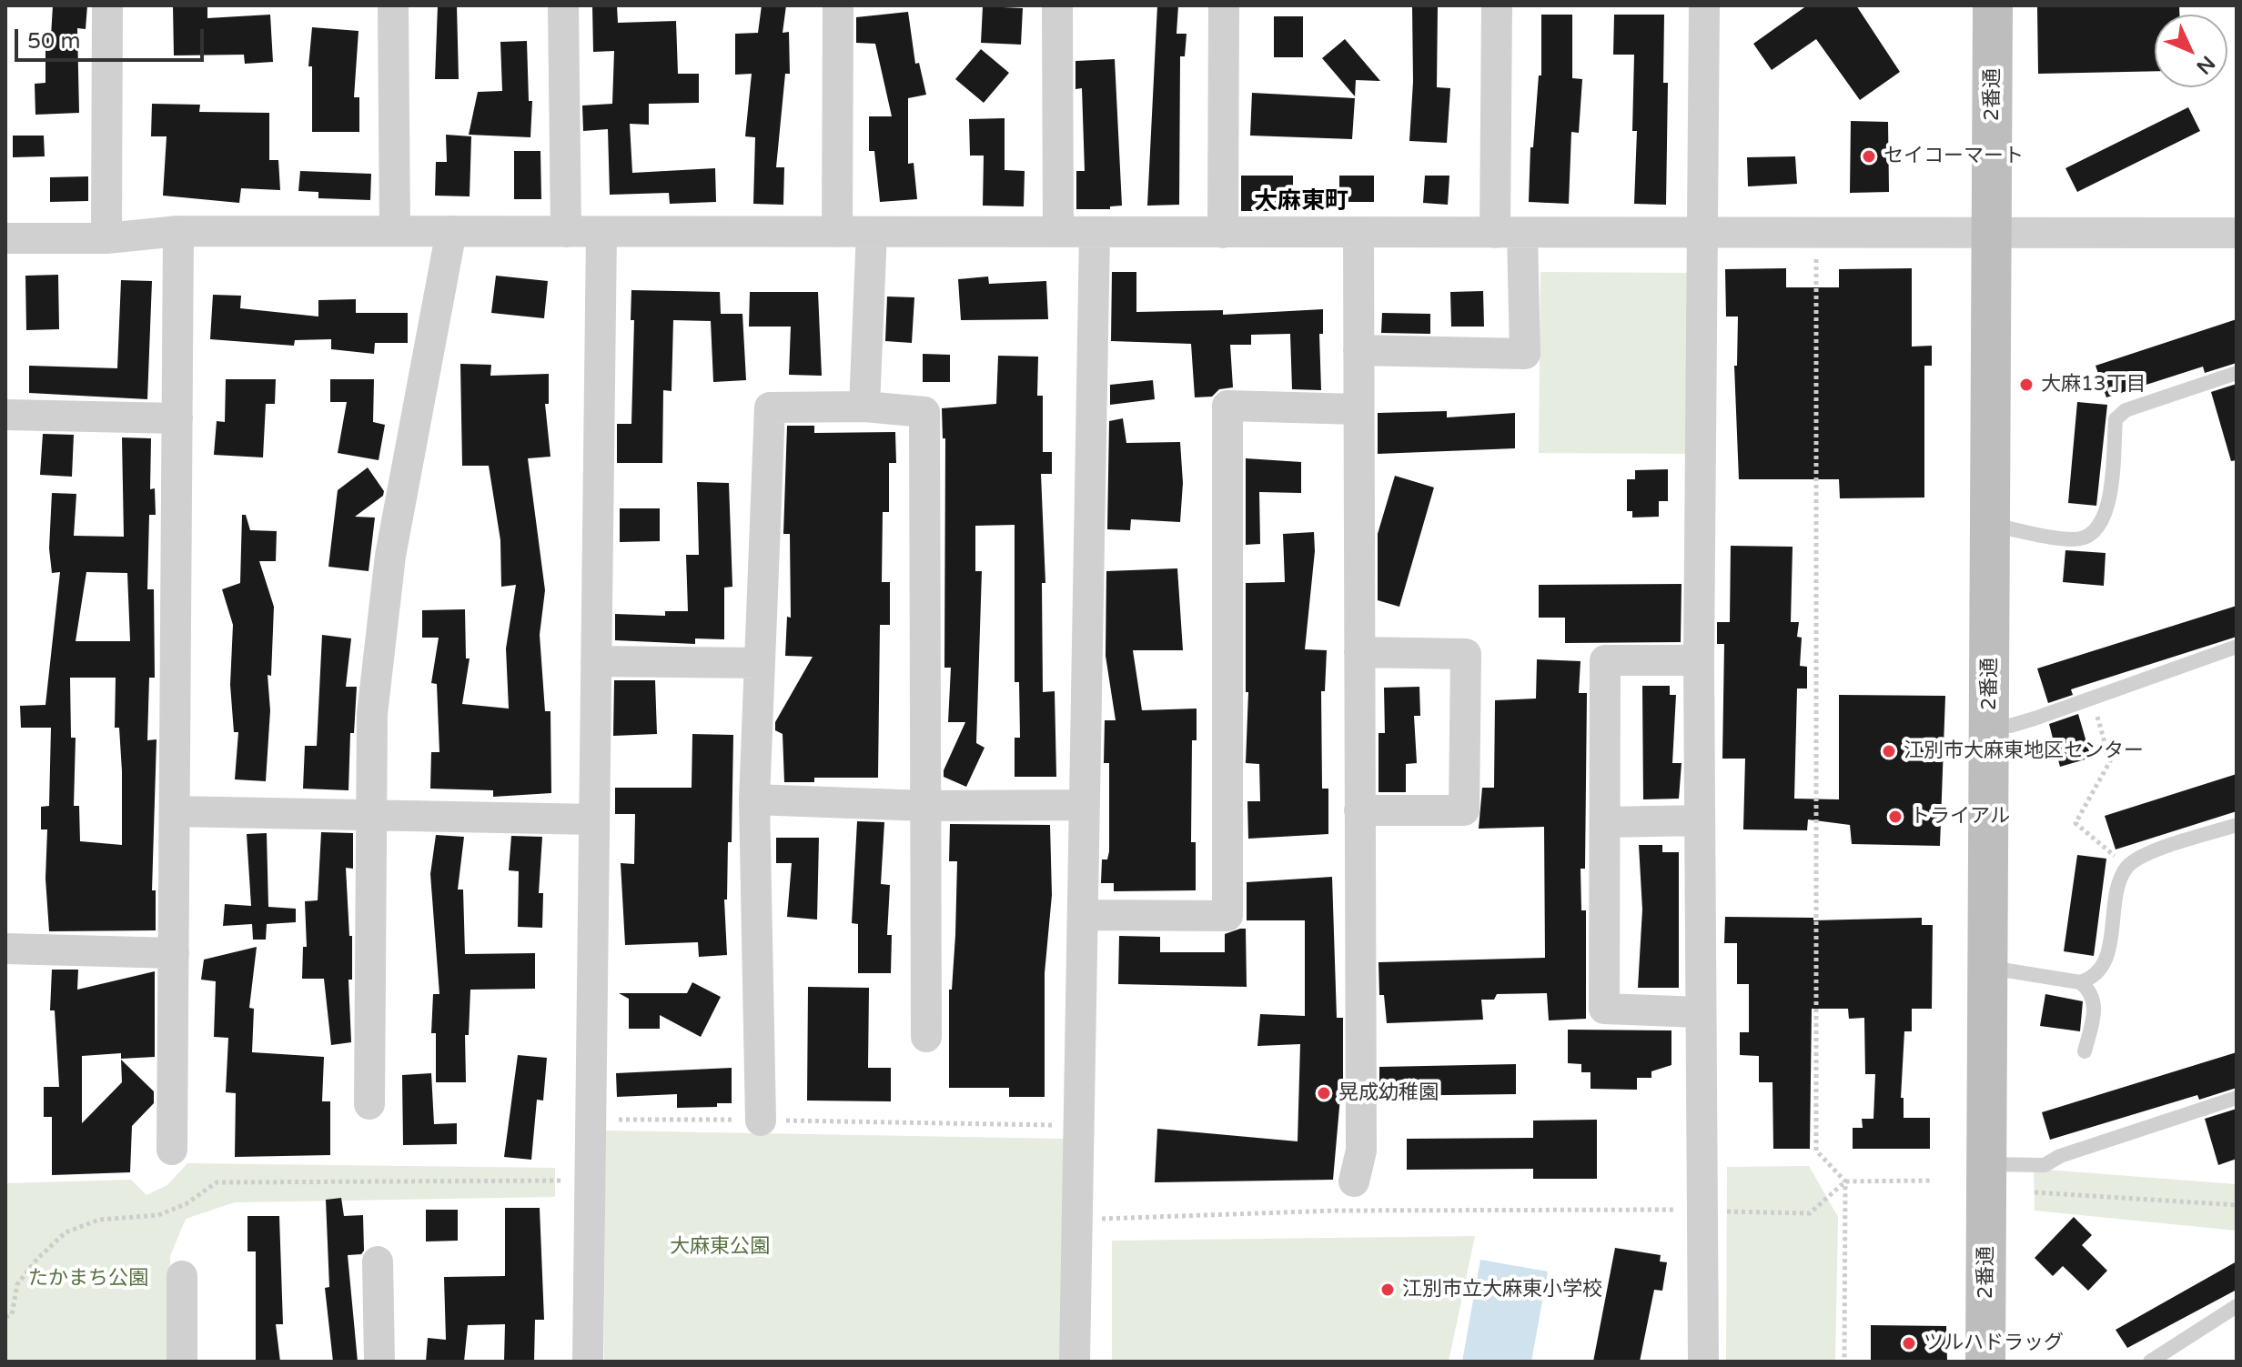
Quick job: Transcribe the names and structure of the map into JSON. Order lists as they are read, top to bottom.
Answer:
{
  "streets": {
    "main road": ["2番通"]
  },
  "districts": ["大麻東町"],
  "parks": ["大麻東公園", "たかまち公園"],
  "places": [
    "セイコーマート",
    "大麻13丁目",
    "江別市大麻東地区センター",
    "トライアル",
    "晃成幼稚園",
    "江別市立大麻東小学校",
    "ツルハドラッグ"
  ],
  "scale_bar": "50 m",
  "north": "bottom right"
}
